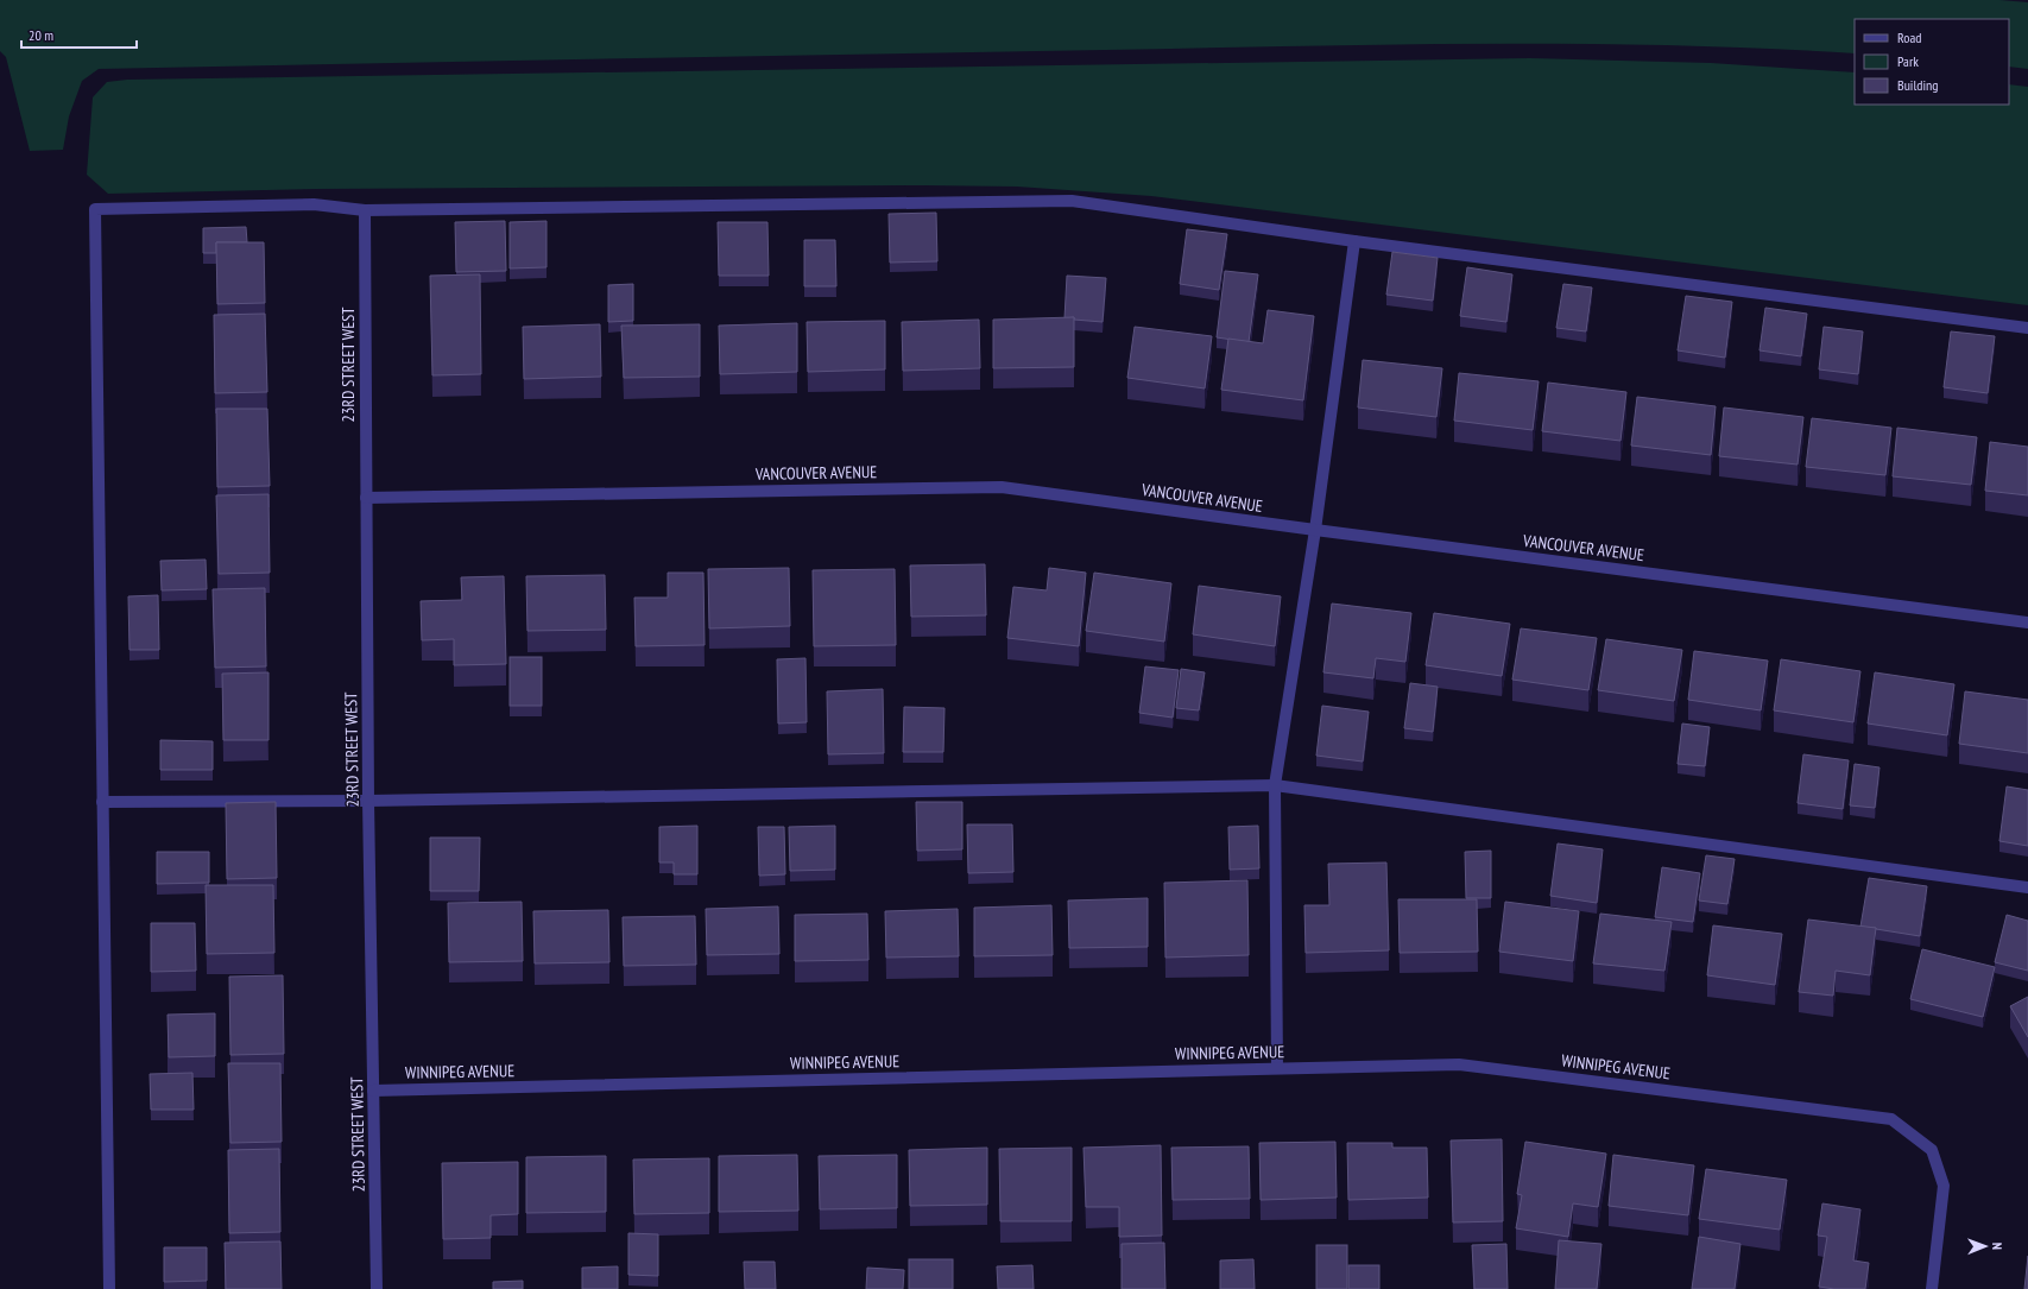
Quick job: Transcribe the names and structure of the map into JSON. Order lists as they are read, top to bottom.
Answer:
{
  "streets": {
    "street": ["23RD STREET WEST", "VANCOUVER AVENUE", "WINNIPEG AVENUE"]
  },
  "crossings": [
    ["23RD STREET WEST", "VANCOUVER AVENUE"],
    ["23RD STREET WEST", "WINNIPEG AVENUE"]
  ],
  "legend": ["Road", "Park", "Building"],
  "scale_bar": "20 m",
  "north": "right"
}
